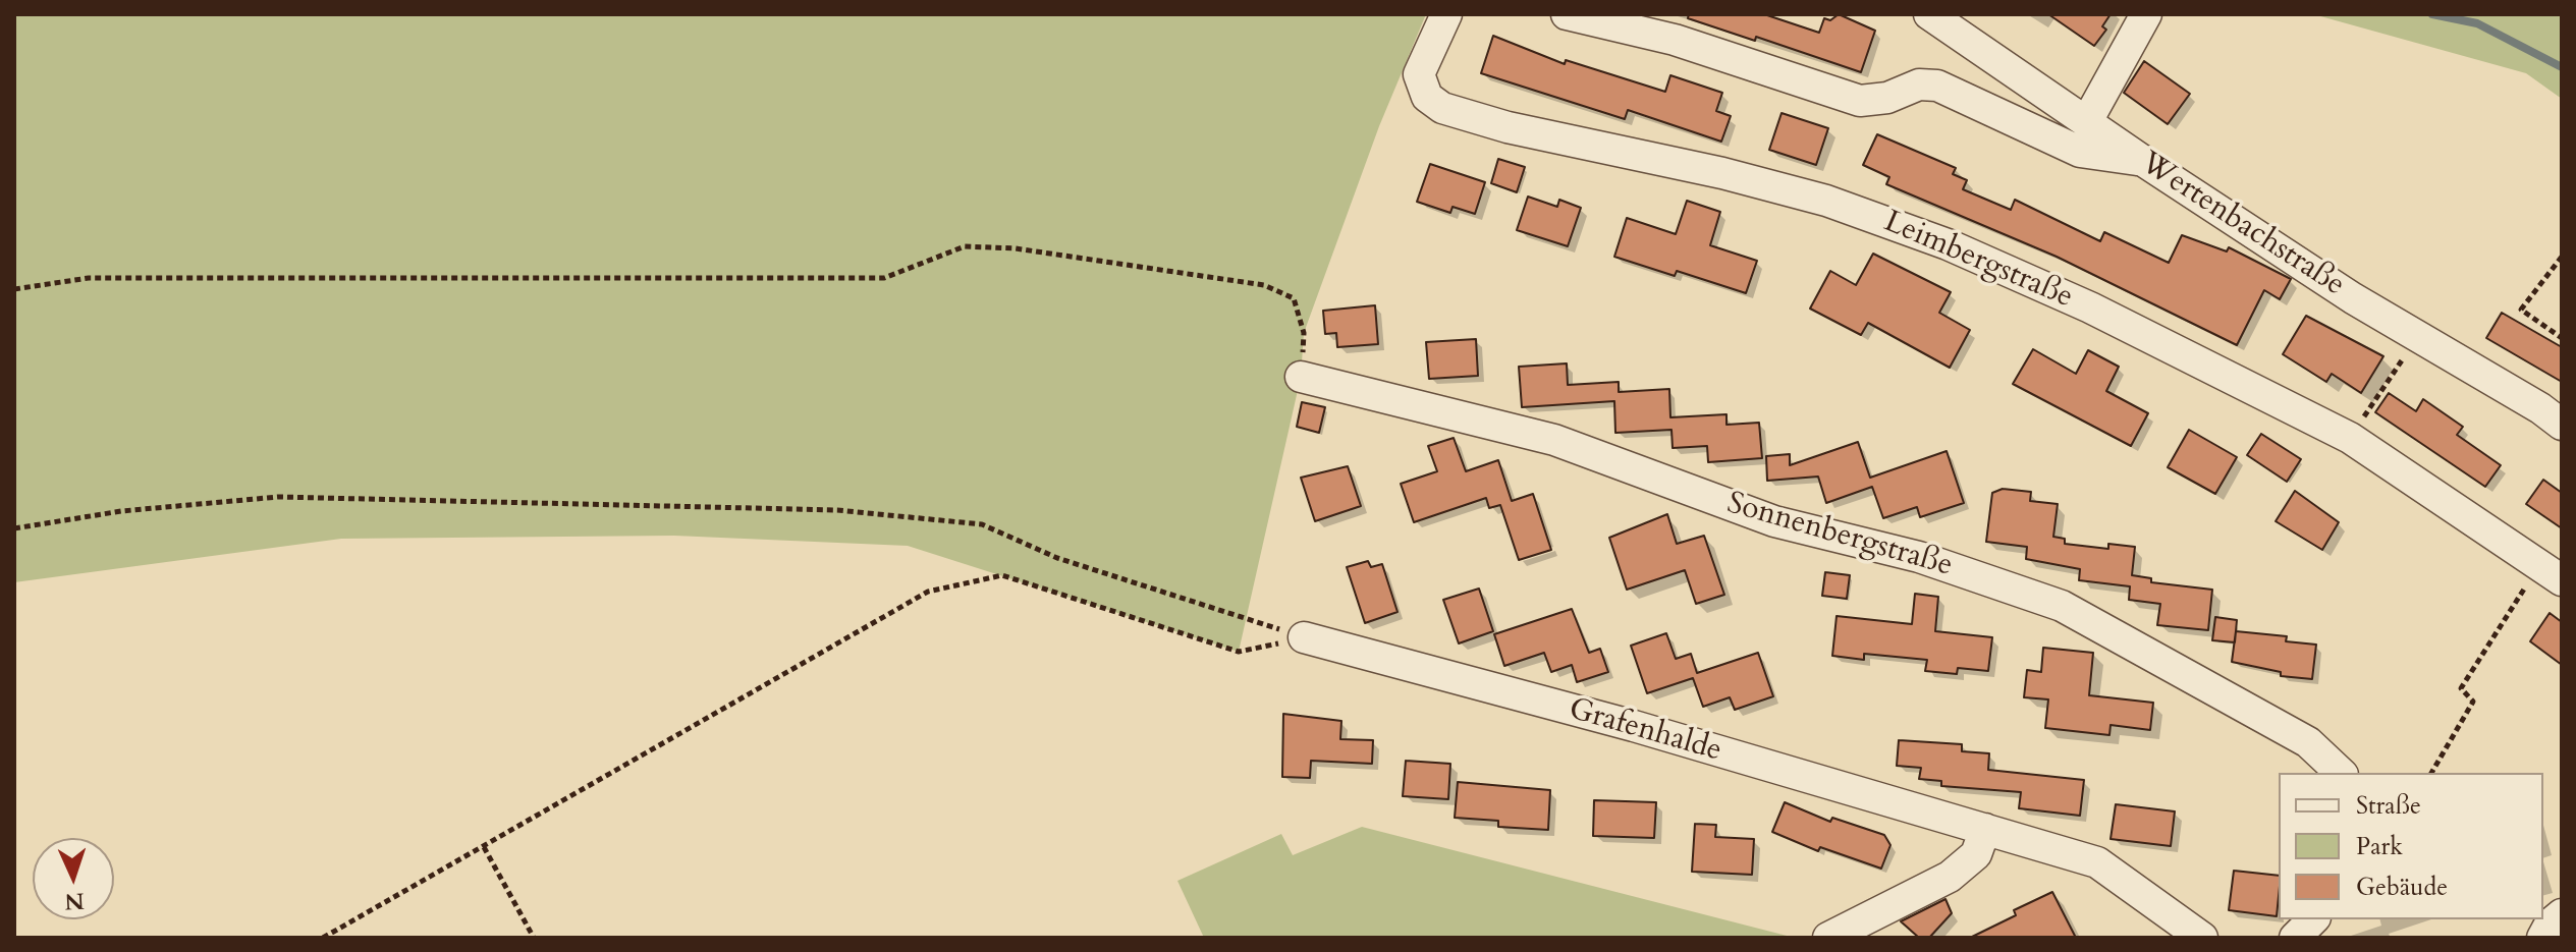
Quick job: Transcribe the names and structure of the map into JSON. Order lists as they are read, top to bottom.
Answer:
{
  "streets": {
    "street": [
      "Wertenbachstraße",
      "Leimbergstraße",
      "Sonnenbergstraße",
      "Grafenhalde"
    ]
  },
  "legend": ["Straße", "Park", "Gebäude"],
  "north": "bottom"
}
